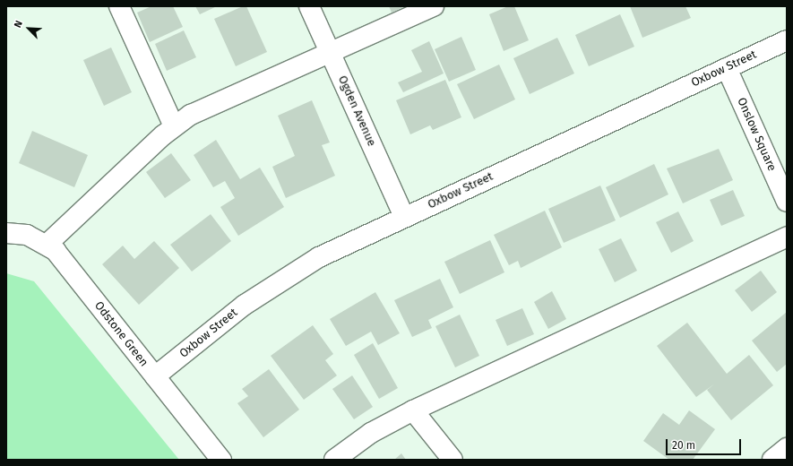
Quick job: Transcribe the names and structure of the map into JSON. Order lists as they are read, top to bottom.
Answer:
{
  "streets": {
    "street": [
      "Oxbow Street",
      "Ogden Avenue",
      "Onslow Square",
      "Odstone Green"
    ]
  },
  "crossings": [
    ["Oxbow Street", "Ogden Avenue"],
    ["Oxbow Street", "Onslow Square"],
    ["Oxbow Street", "Odstone Green"]
  ],
  "scale_bar": "20 m",
  "north": "top left"
}
